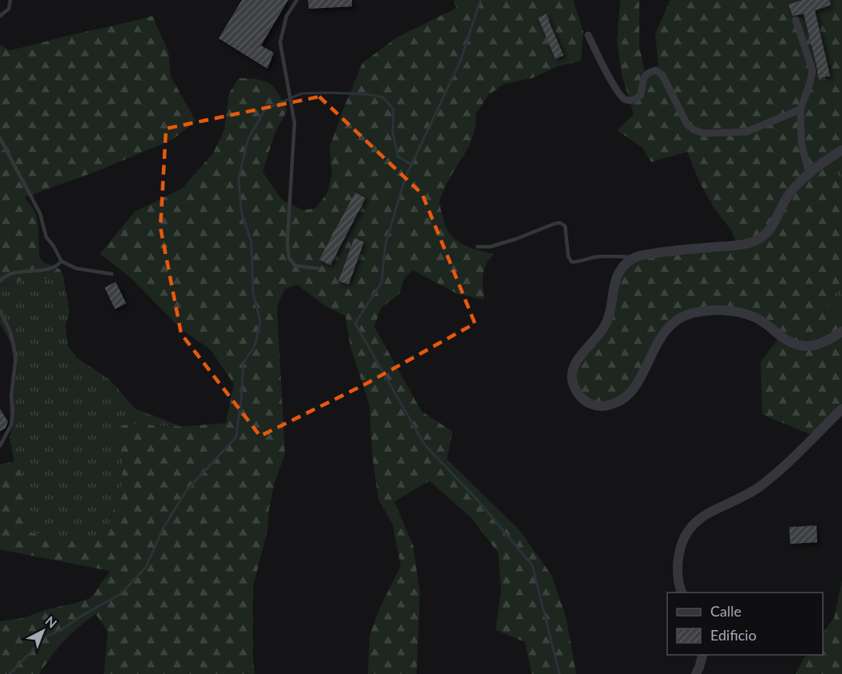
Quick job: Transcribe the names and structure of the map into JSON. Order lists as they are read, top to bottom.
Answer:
{
  "legend": ["Calle", "Edificio"],
  "north": "top right"
}
